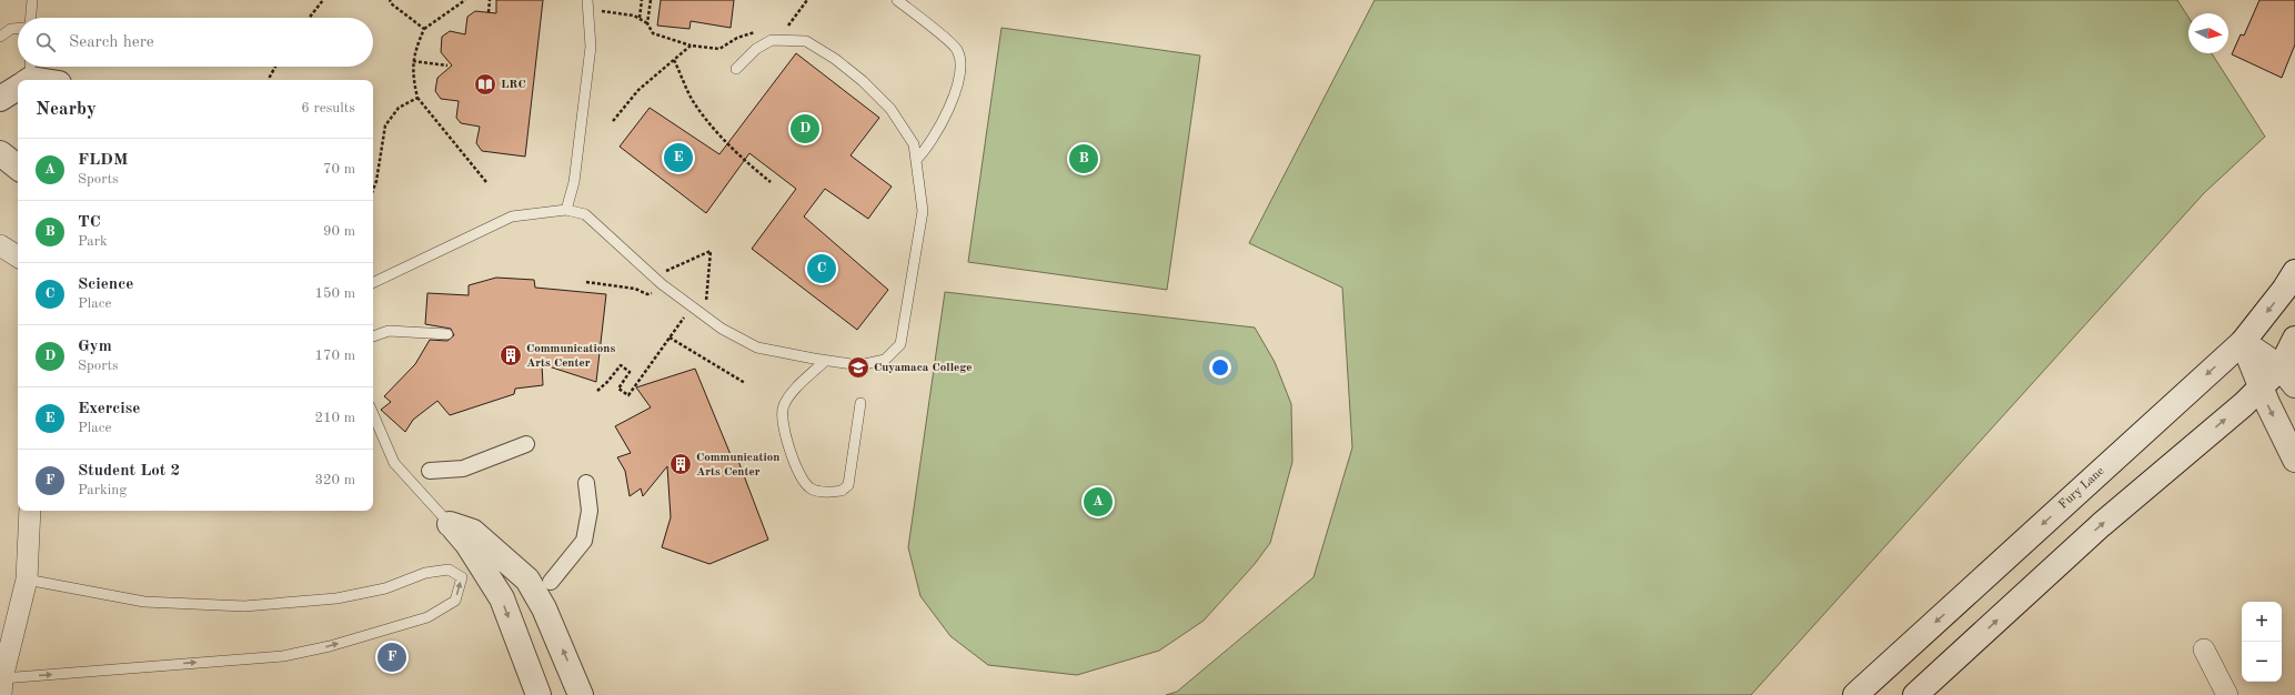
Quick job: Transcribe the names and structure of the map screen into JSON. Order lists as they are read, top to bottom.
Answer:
{
  "streets": {
    "main road": ["Fury Lane"]
  },
  "places": {
    "library": ["LRC"],
    "building": ["Communications Arts Center", "Communication Arts Center"],
    "school or university": ["Cuyamaca College"]
  },
  "north": "right",
  "page": {
    "search": "Search here",
    "heading": ["Nearby", "6 results"],
    "pins": [
      "D",
      "E",
      "B",
      "C",
      "A",
      "F"
    ],
    "list": [
      {
        "mark": "A",
        "name": "FLDM",
        "note": "Sports",
        "value": "70 m"
      },
      {
        "mark": "B",
        "name": "TC",
        "note": "Park",
        "value": "90 m"
      },
      {
        "mark": "C",
        "name": "Science",
        "note": "Place",
        "value": "150 m"
      },
      {
        "mark": "D",
        "name": "Gym",
        "note": "Sports",
        "value": "170 m"
      },
      {
        "mark": "E",
        "name": "Exercise",
        "note": "Place",
        "value": "210 m"
      },
      {
        "mark": "F",
        "name": "Student Lot 2",
        "note": "Parking",
        "value": "320 m"
      }
    ],
    "map_buttons": ["+", "−"]
  }
}
